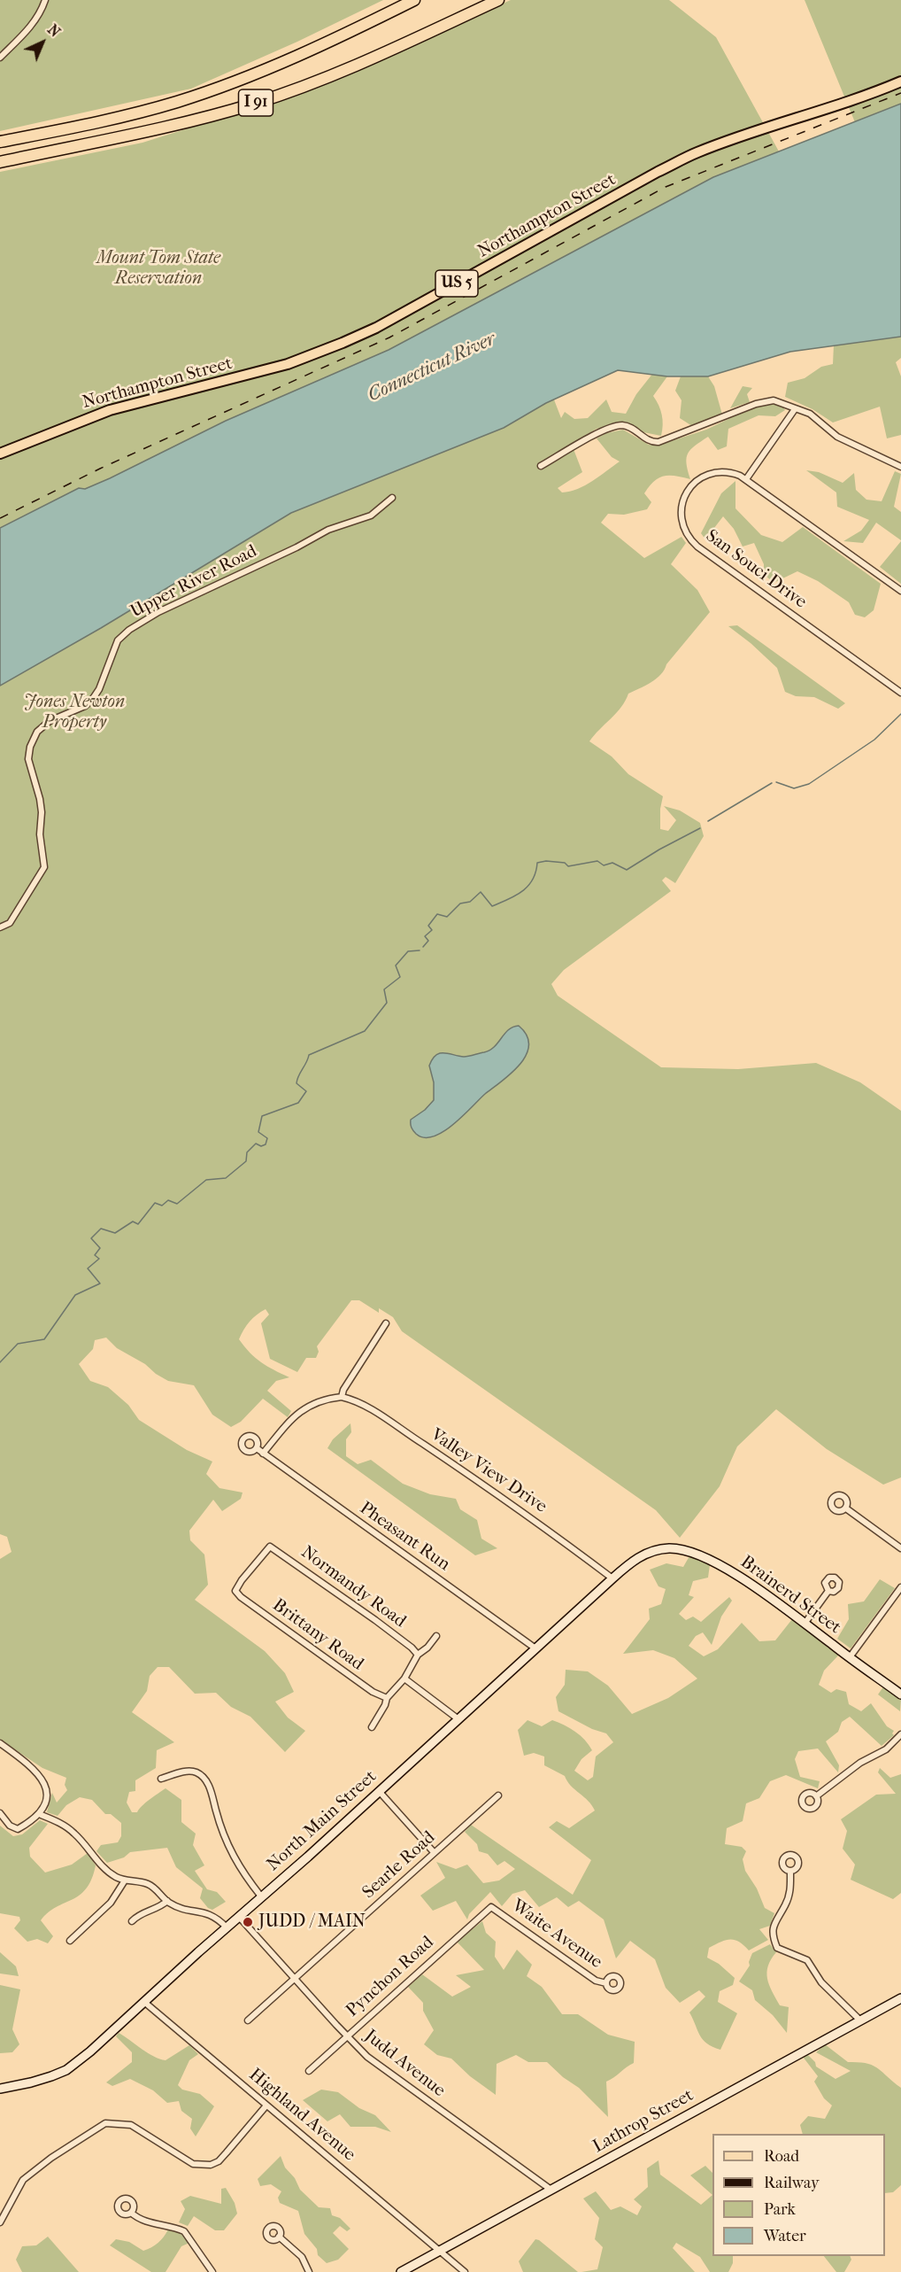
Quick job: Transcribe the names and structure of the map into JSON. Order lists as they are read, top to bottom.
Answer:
{
  "streets": {
    "highway": ["I 91"],
    "main road": ["Northampton Street", "US 5"],
    "street": [
      "San Souci Drive",
      "Upper River Road",
      "Valley View Drive",
      "Pheasant Run",
      "Normandy Road",
      "Brainerd Street",
      "Brittany Road",
      "North Main Street",
      "Searle Road",
      "Waite Avenue",
      "Pynchon Road",
      "Judd Avenue",
      "Highland Avenue",
      "Lathrop Street"
    ]
  },
  "crossings": [
    ["Valley View Drive", "North Main Street"],
    ["Pheasant Run", "North Main Street"],
    ["Normandy Road", "Brittany Road"],
    ["Brainerd Street", "North Main Street"],
    ["North Main Street", "Judd Avenue"],
    ["North Main Street", "Highland Avenue"],
    ["Searle Road", "Judd Avenue"],
    ["Waite Avenue", "Pynchon Road"],
    ["Pynchon Road", "Judd Avenue"],
    ["Judd Avenue", "Lathrop Street"],
    ["Highland Avenue", "Lathrop Street"]
  ],
  "water": ["Connecticut River"],
  "parks": ["Mount Tom State Reservation", "Jones Newton Property"],
  "places": ["JUDD / MAIN"],
  "legend": [
    "Road",
    "Railway",
    "Park",
    "Water"
  ],
  "north": "top right"
}
